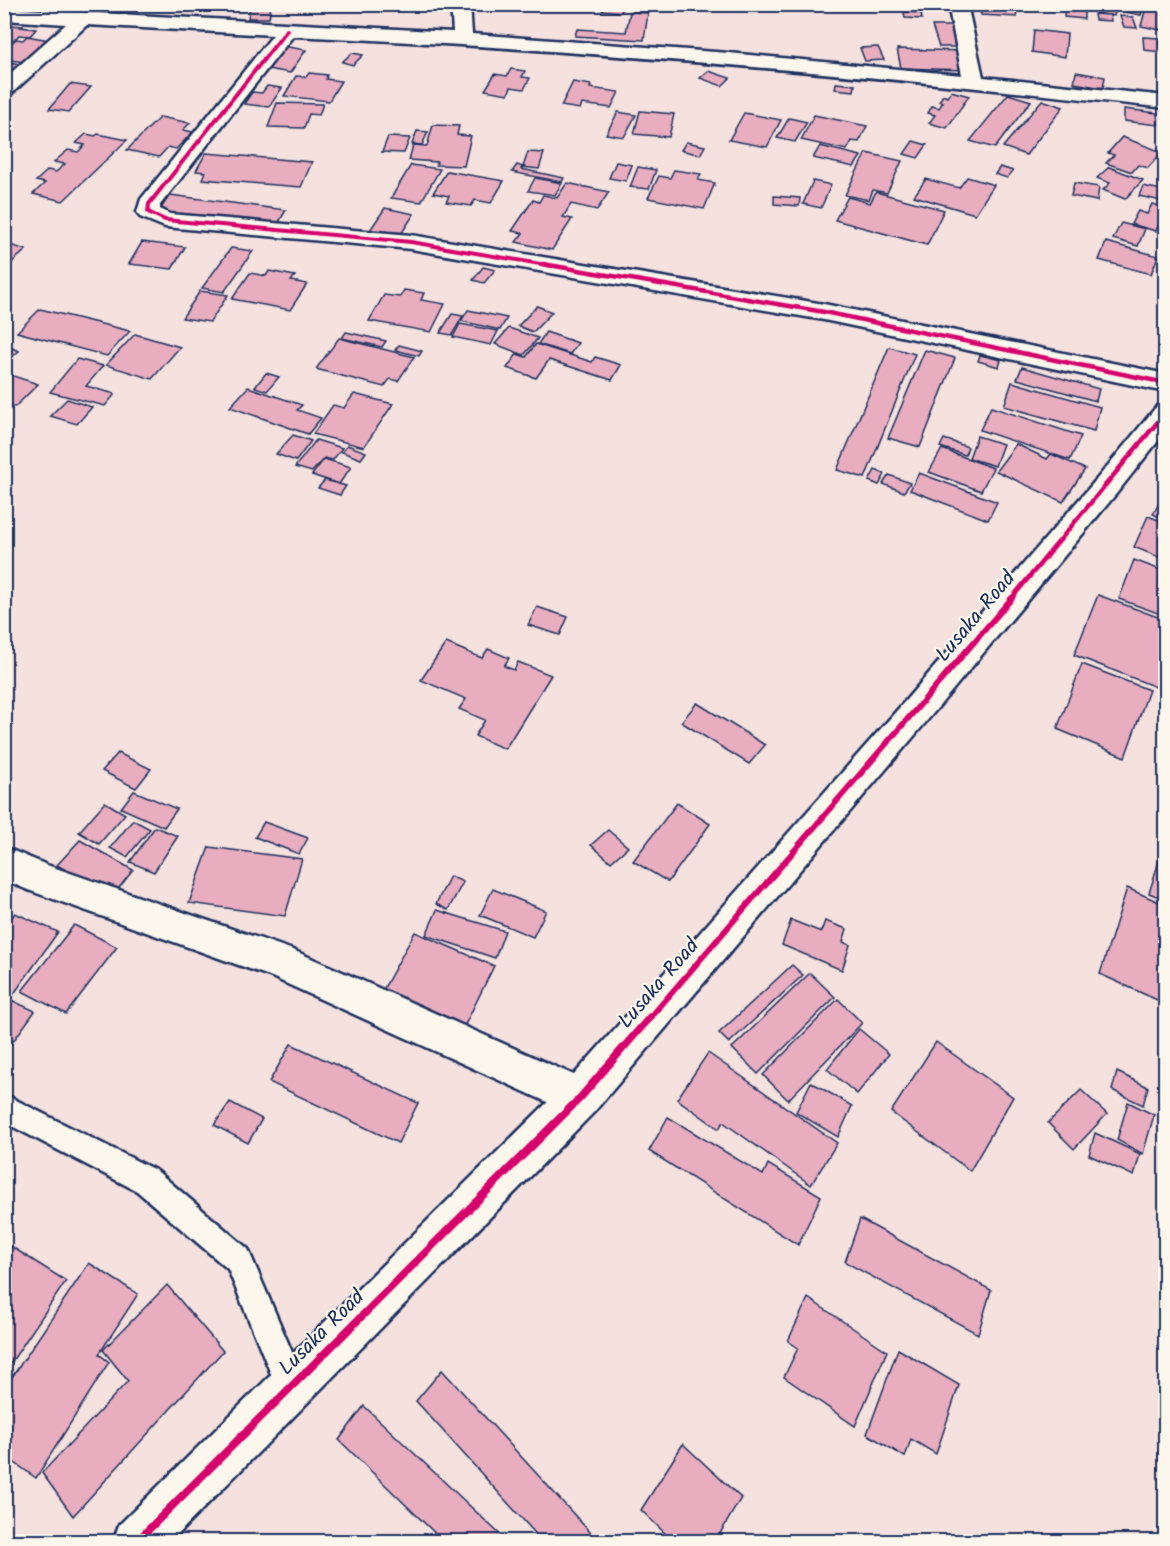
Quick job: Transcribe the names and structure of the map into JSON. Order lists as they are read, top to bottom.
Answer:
{
  "streets": {
    "street": ["Lusaka Road"]
  }
}
